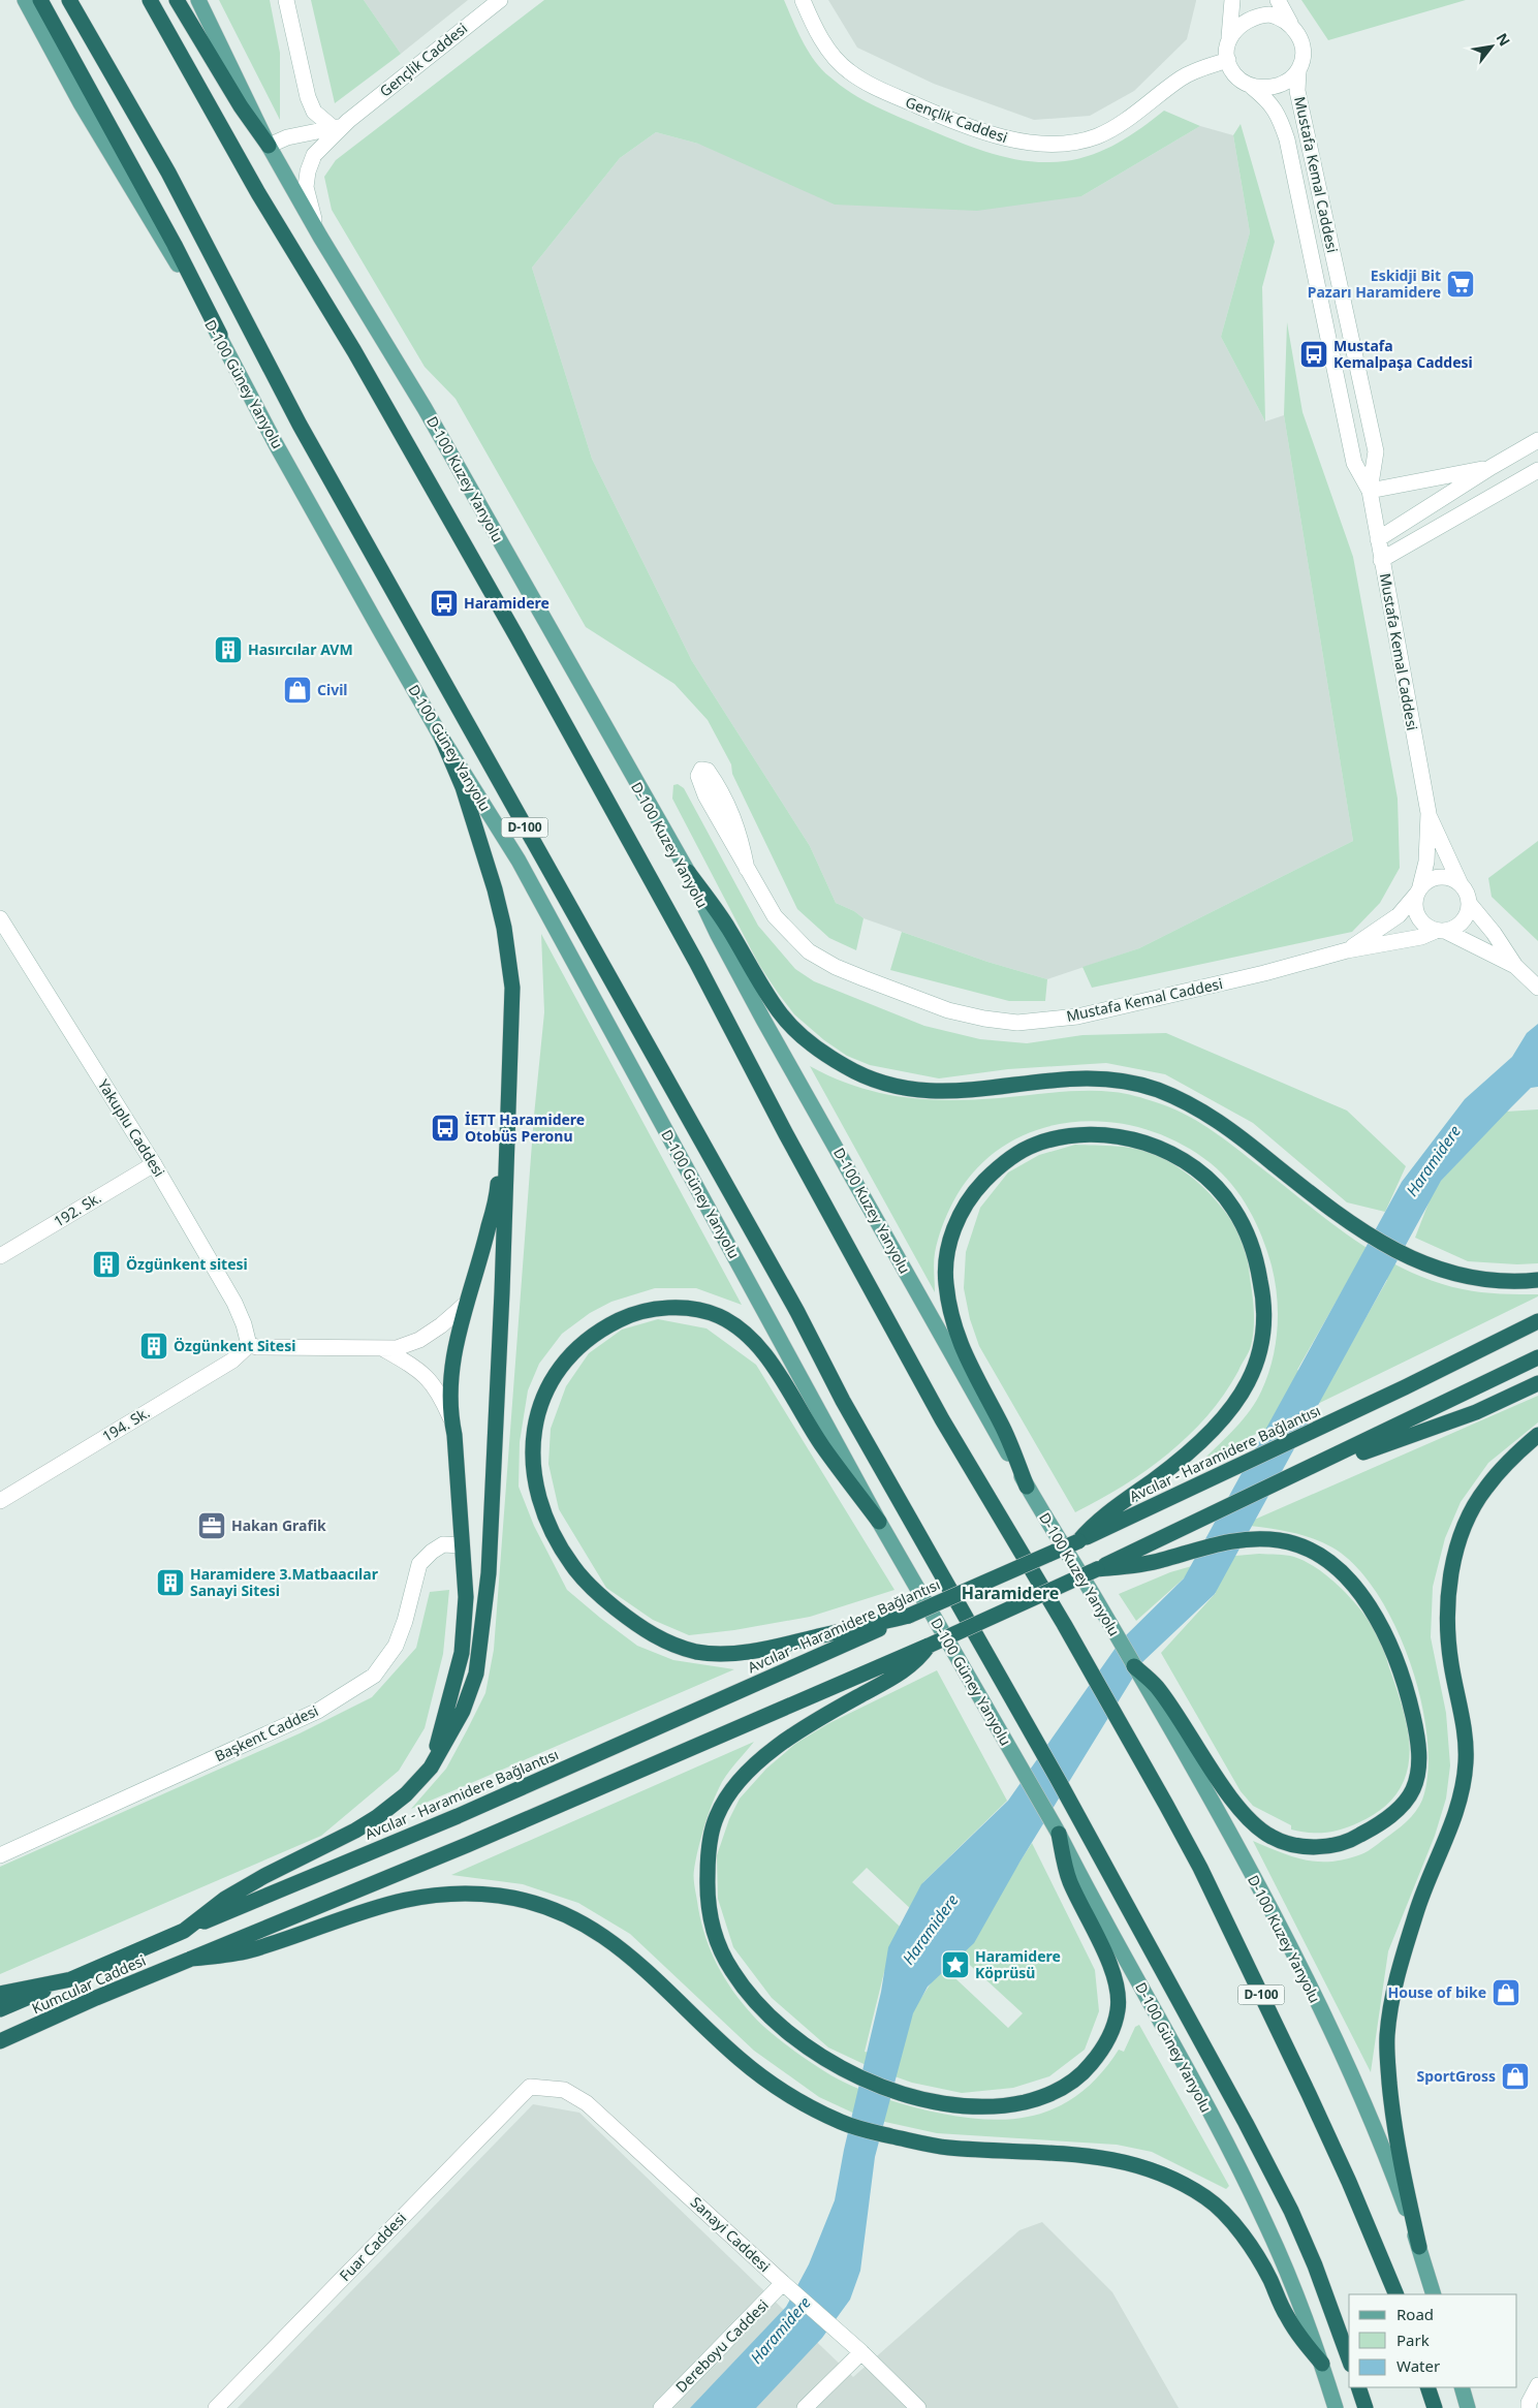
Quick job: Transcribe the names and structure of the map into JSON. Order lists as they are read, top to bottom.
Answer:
{
  "streets": {
    "highway": ["D-100", "Avcılar - Haramidere Bağlantısı", "Kumcular Caddesi"],
    "main road": [
      "Gençlik Caddesi",
      "Mustafa Kemal Caddesi",
      "D-100 Güney Yanyolu",
      "D-100 Kuzey Yanyolu",
      "Yakuplu Caddesi",
      "192. Sk.",
      "194. Sk.",
      "Başkent Caddesi",
      "Sanayi Caddesi",
      "Fuar Caddesi",
      "Dereboyu Caddesi"
    ]
  },
  "crossings": [
    ["Gençlik Caddesi", "Mustafa Kemal Caddesi"],
    ["Gençlik Caddesi", "D-100 Kuzey Yanyolu"],
    ["Yakuplu Caddesi", "192. Sk."],
    ["Yakuplu Caddesi", "194. Sk."],
    ["Sanayi Caddesi", "Fuar Caddesi"],
    ["Sanayi Caddesi", "Dereboyu Caddesi"]
  ],
  "districts": ["Haramidere"],
  "water": ["Haramidere"],
  "places": {
    "supermarket": ["Eskidji Bit Pazarı Haramidere"],
    "bus stop": ["Mustafa Kemalpaşa Caddesi", "Haramidere", "İETT Haramidere Otobüs Peronu"],
    "building": [
      "Hasırcılar AVM",
      "Özgünkent sitesi",
      "Özgünkent Sitesi",
      "Haramidere 3.Matbaacılar Sanayi Sitesi"
    ],
    "shop": ["Civil", "House of bike", "SportGross"],
    "office": ["Hakan Grafik"],
    "place": ["Haramidere Köprüsü"]
  },
  "legend": ["Road", "Park", "Water"],
  "north": "top right"
}
